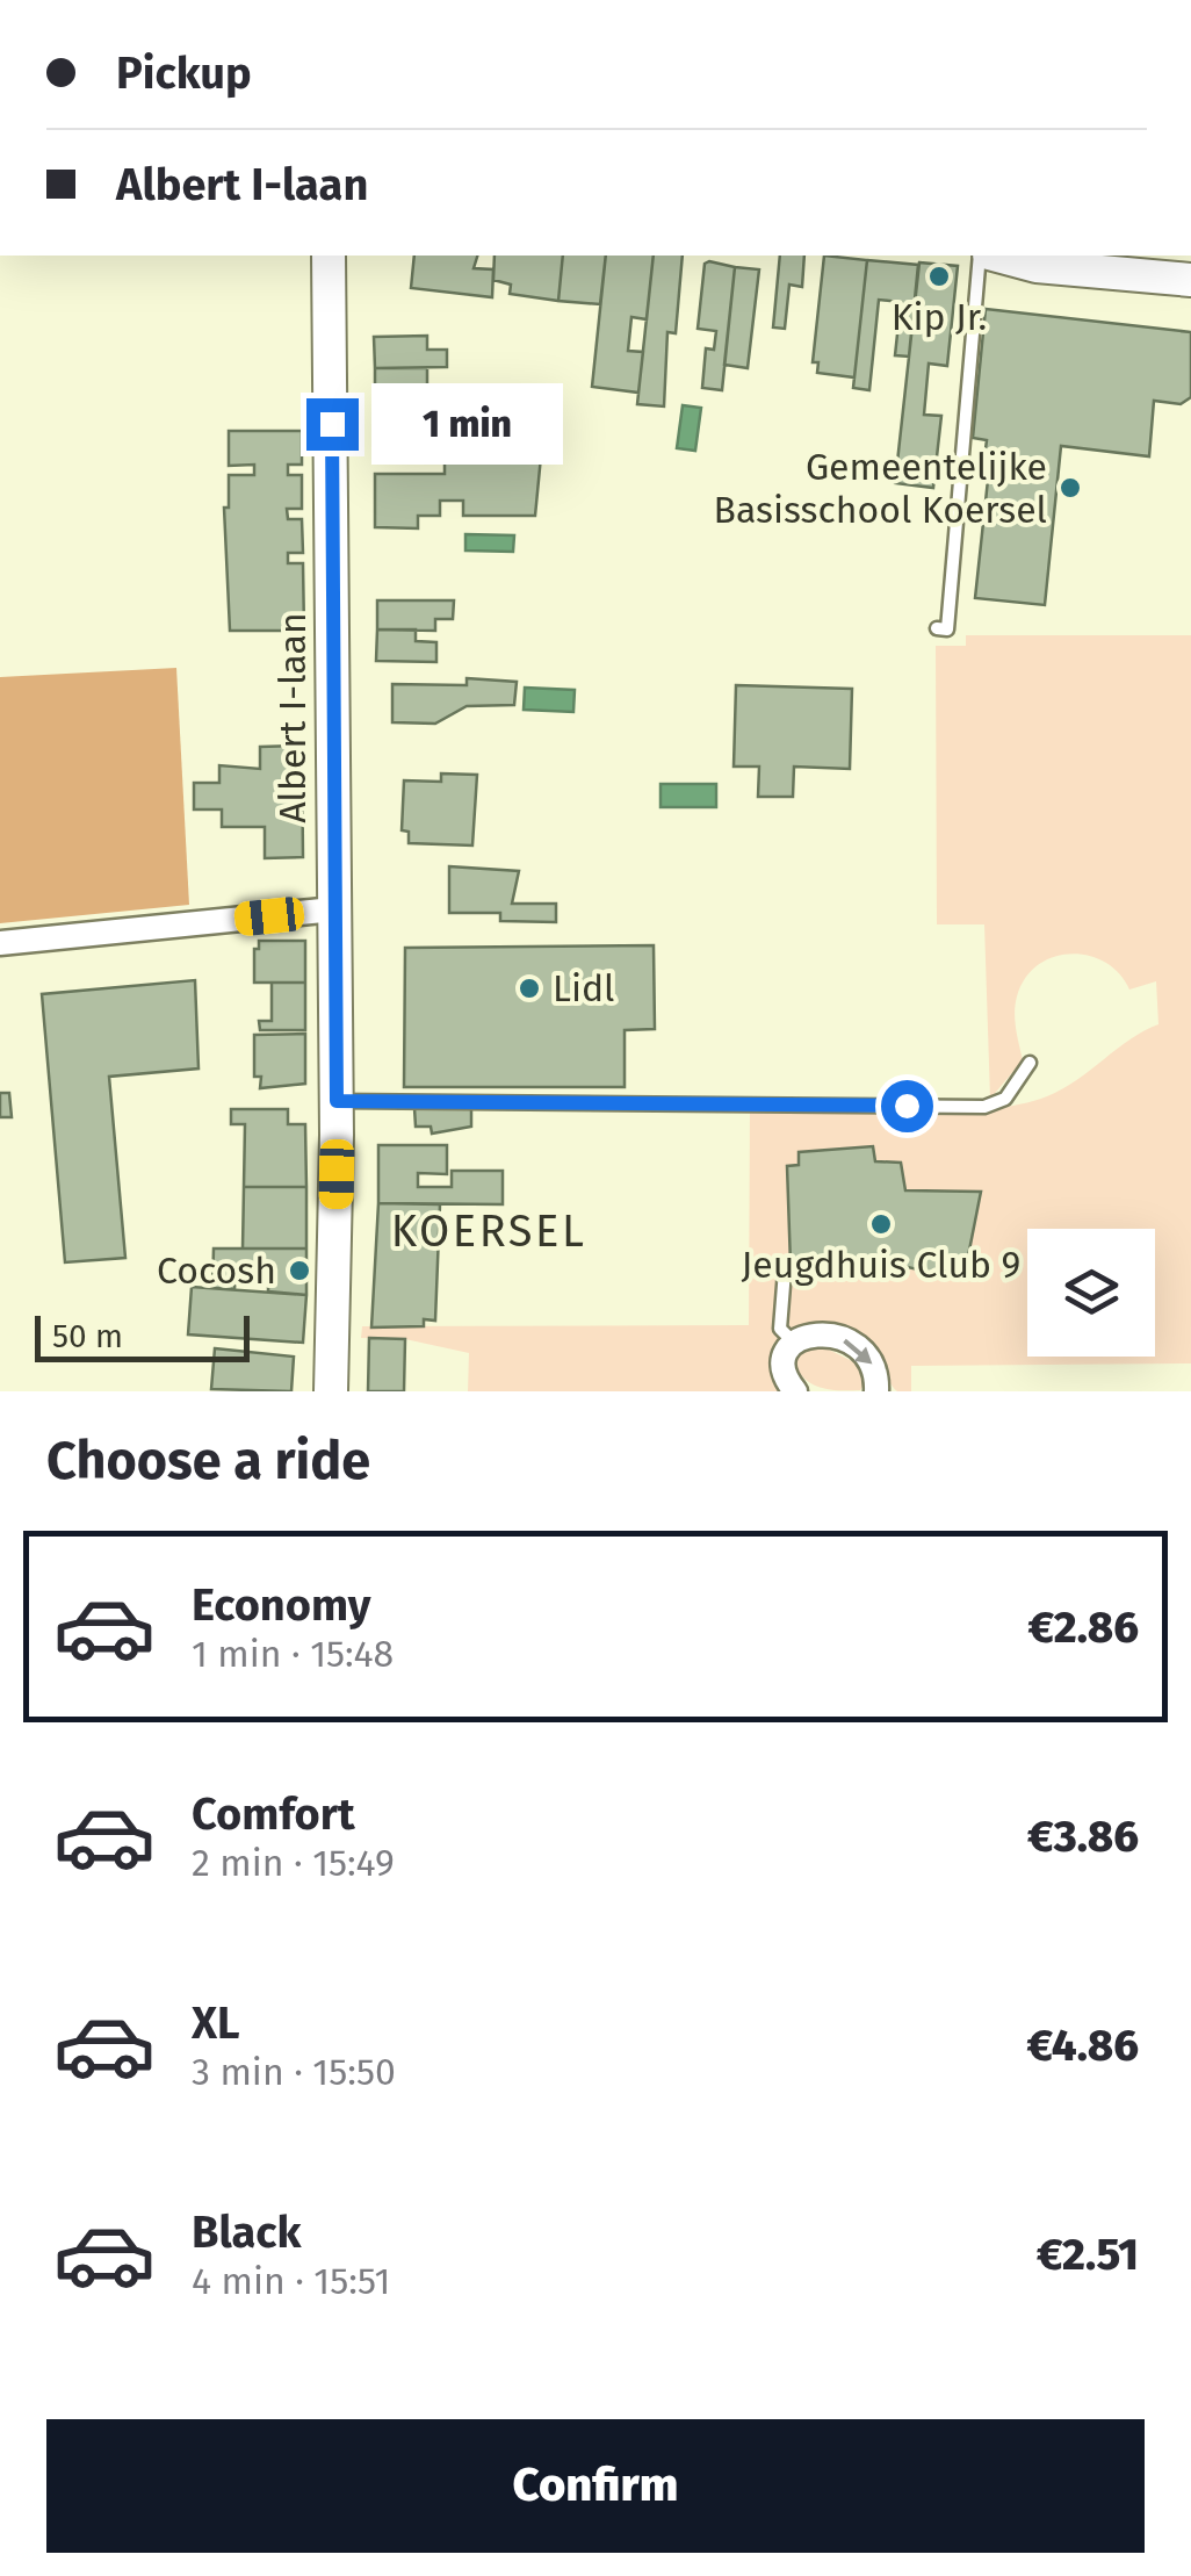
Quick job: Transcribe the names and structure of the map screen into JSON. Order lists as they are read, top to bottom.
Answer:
{
  "streets": {
    "street": ["Albert I-laan"]
  },
  "districts": ["KOERSEL"],
  "places": [
    "Kip Jr.",
    "Gemeentelijke Basisschool Koersel",
    "Lidl",
    "Jeugdhuis Club 9",
    "Cocosh"
  ],
  "scale_bar": "50 m",
  "page": {
    "banner": ["Pickup", "Albert I-laan"],
    "bubble": "1 min",
    "scale": "50 m",
    "heading": "Choose a ride",
    "list": [
      {
        "name": "Economy",
        "note": "1 min · 15:48",
        "value": "€2.86"
      },
      {
        "name": "Comfort",
        "note": "2 min · 15:49",
        "value": "€3.86"
      },
      {
        "name": "XL",
        "note": "3 min · 15:50",
        "value": "€4.86"
      },
      {
        "name": "Black",
        "note": "4 min · 15:51",
        "value": "€2.51"
      }
    ],
    "buttons": "Confirm"
  }
}
